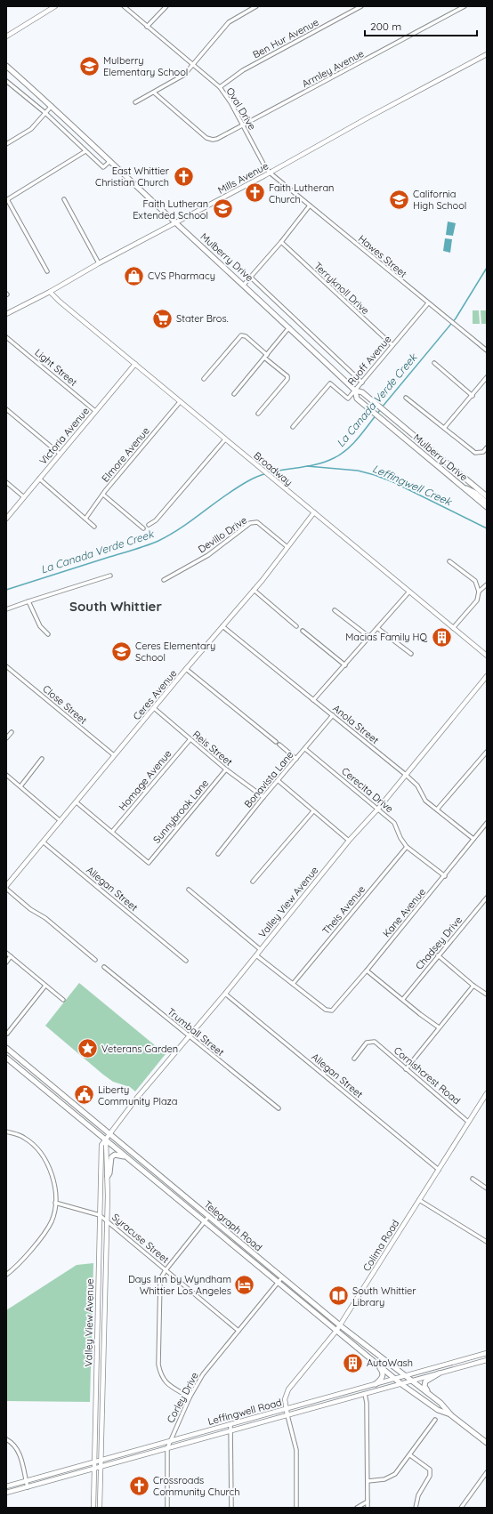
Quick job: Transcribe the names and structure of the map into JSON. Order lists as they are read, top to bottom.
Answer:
{
  "streets": {
    "main road": [
      "Mills Avenue",
      "Mulberry Drive",
      "Victoria Avenue",
      "Broadway",
      "Ceres Avenue",
      "Valley View Avenue",
      "Telegraph Road",
      "Colima Road",
      "Leffingwell Road"
    ],
    "street": [
      "Ben Hur Avenue",
      "Armley Avenue",
      "Oval Drive",
      "Hawes Street",
      "Terryknoll Drive",
      "Ruoff Avenue",
      "Light Street",
      "Elmore Avenue",
      "Devillo Drive",
      "Close Street",
      "Anola Street",
      "Reis Street",
      "Bonavista Lane",
      "Homage Avenue",
      "Cerecita Drive",
      "Sunnybrook Lane",
      "Allegan Street",
      "Theis Avenue",
      "Kane Avenue",
      "Chadsey Drive",
      "Trumball Street",
      "Cornishcrest Road",
      "Syracuse Street",
      "Corley Drive"
    ]
  },
  "crossings": [
    ["Ben Hur Avenue", "Oval Drive"],
    ["Armley Avenue", "Oval Drive"],
    ["Oval Drive", "Mills Avenue"],
    ["Oval Drive", "Hawes Street"],
    ["Mills Avenue", "Hawes Street"],
    ["Mills Avenue", "Mulberry Drive"],
    ["Mills Avenue", "Broadway"],
    ["Hawes Street", "Ruoff Avenue"],
    ["Mulberry Drive", "Ruoff Avenue"],
    ["Terryknoll Drive", "Ruoff Avenue"],
    ["Light Street", "Victoria Avenue"],
    ["Victoria Avenue", "Broadway"],
    ["Elmore Avenue", "Broadway"],
    ["Broadway", "Ceres Avenue"],
    ["Devillo Drive", "Ceres Avenue"],
    ["Ceres Avenue", "Close Street"],
    ["Ceres Avenue", "Anola Street"],
    ["Ceres Avenue", "Reis Street"],
    ["Ceres Avenue", "Allegan Street"],
    ["Anola Street", "Bonavista Lane"],
    ["Anola Street", "Valley View Avenue"],
    ["Anola Street", "Kane Avenue"],
    ["Reis Street", "Bonavista Lane"],
    ["Reis Street", "Homage Avenue"],
    ["Reis Street", "Sunnybrook Lane"],
    ["Bonavista Lane", "Cerecita Drive"],
    ["Homage Avenue", "Sunnybrook Lane"],
    ["Cerecita Drive", "Valley View Avenue"],
    ["Cerecita Drive", "Theis Avenue"],
    ["Cerecita Drive", "Kane Avenue"],
    ["Allegan Street", "Valley View Avenue"],
    ["Allegan Street", "Colima Road"],
    ["Valley View Avenue", "Trumball Street"],
    ["Valley View Avenue", "Telegraph Road"],
    ["Valley View Avenue", "Syracuse Street"],
    ["Valley View Avenue", "Leffingwell Road"],
    ["Theis Avenue", "Kane Avenue"],
    ["Cornishcrest Road", "Colima Road"],
    ["Telegraph Road", "Colima Road"],
    ["Telegraph Road", "Corley Drive"],
    ["Telegraph Road", "Leffingwell Road"],
    ["Syracuse Street", "Corley Drive"],
    ["Colima Road", "Leffingwell Road"],
    ["Corley Drive", "Leffingwell Road"]
  ],
  "districts": ["South Whittier"],
  "water": ["La Canada Verde Creek", "Leffingwell Creek"],
  "places": {
    "school or university": [
      "Mulberry Elementary School",
      "California High School",
      "Faith Lutheran Extended School",
      "Ceres Elementary School"
    ],
    "church": ["East Whittier Christian Church", "Faith Lutheran Church", "Crossroads Community Church"],
    "shop": ["CVS Pharmacy"],
    "supermarket": ["Stater Bros."],
    "building": ["Macias Family HQ", "AutoWash"],
    "place": ["Veterans Garden"],
    "public building": ["Liberty Community Plaza"],
    "hotel": ["Days Inn by Wyndham Whittier Los Angeles"],
    "library": ["South Whittier Library"]
  },
  "scale_bar": "200 m"
}
